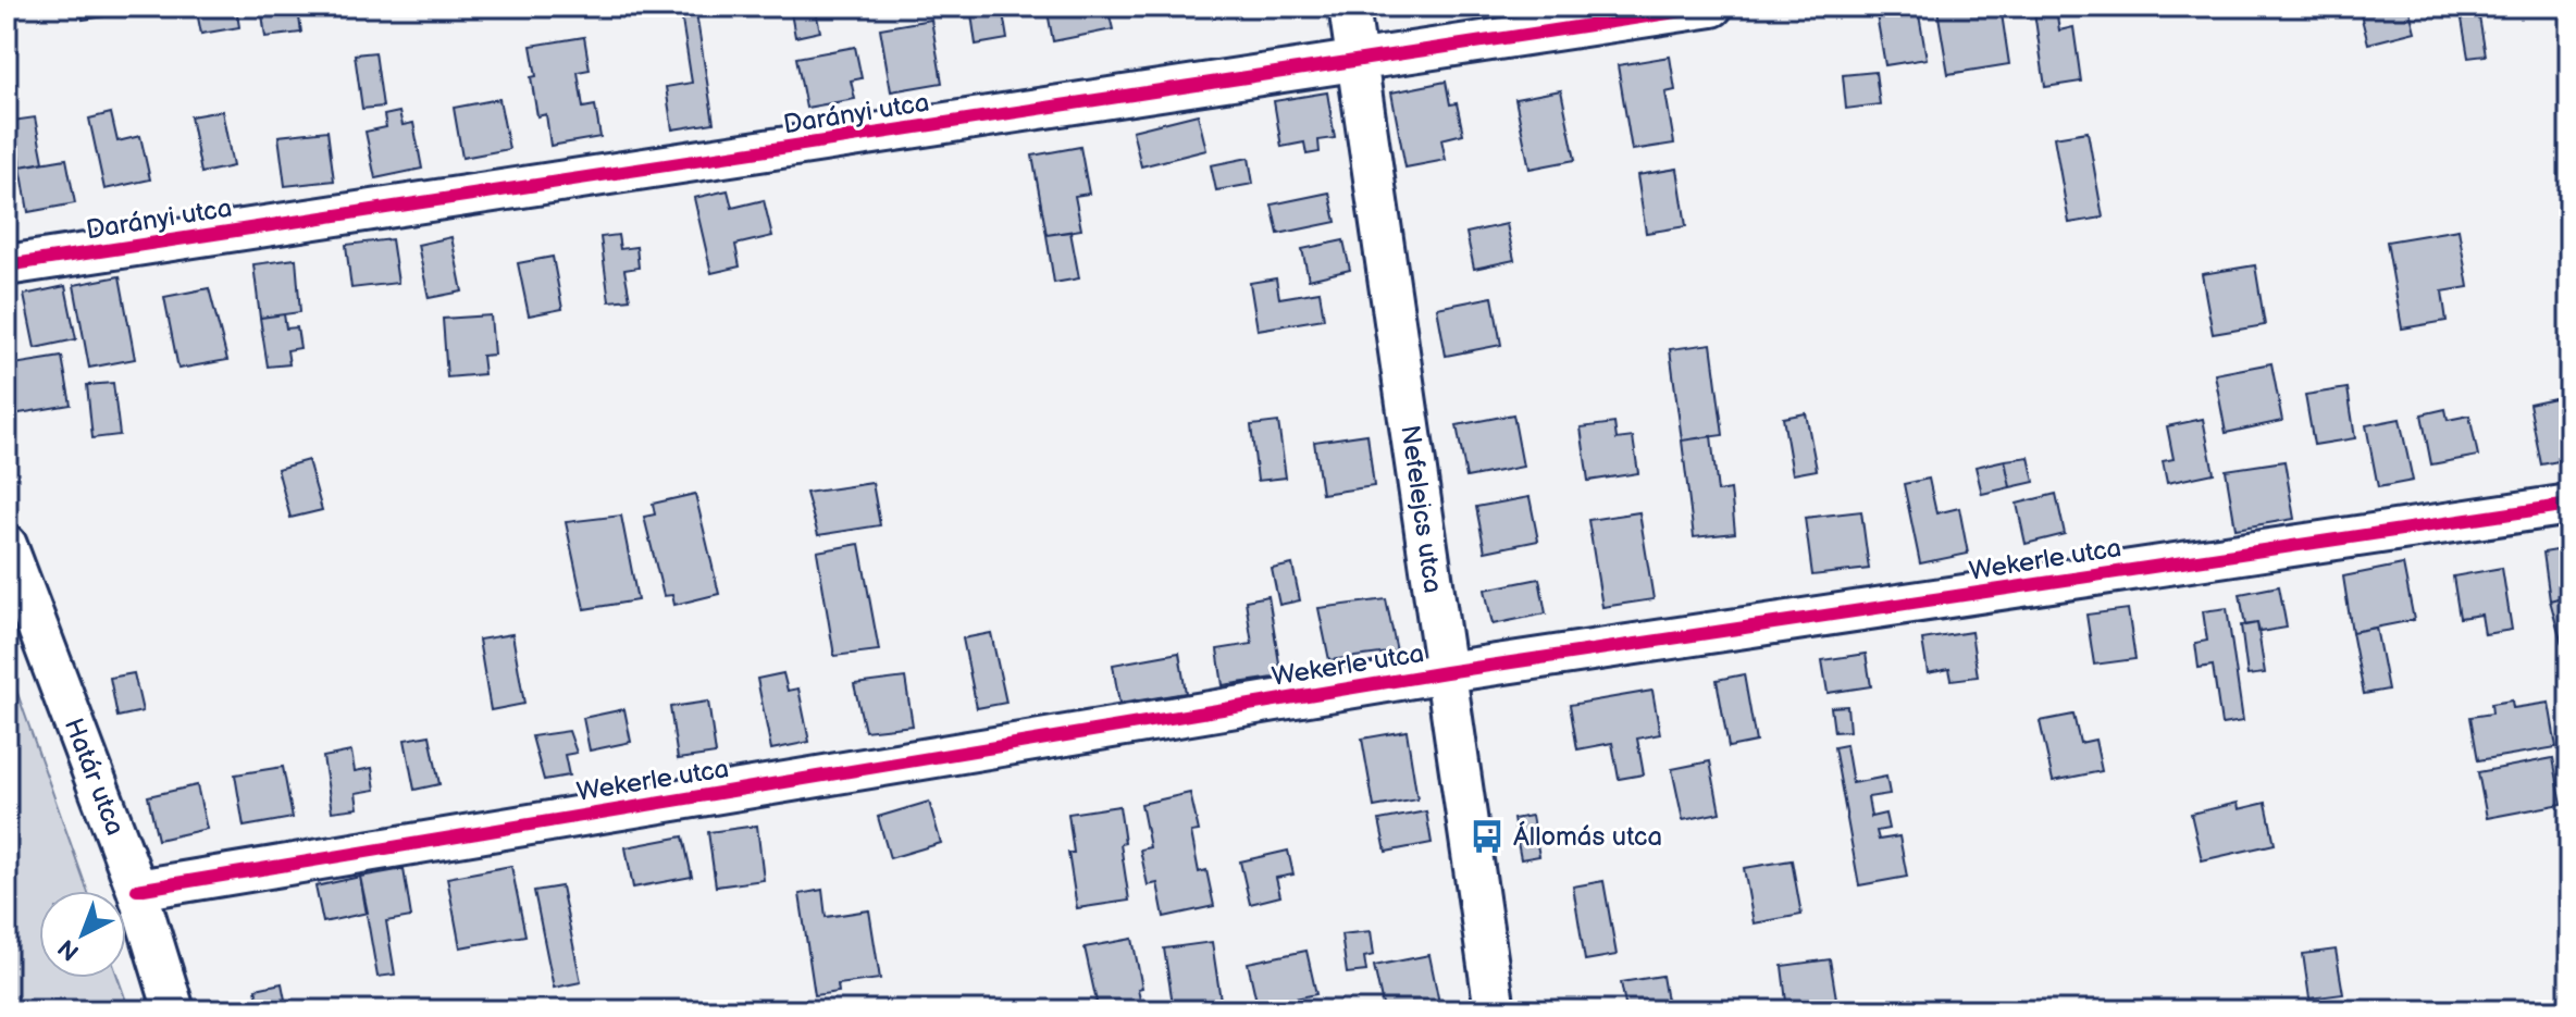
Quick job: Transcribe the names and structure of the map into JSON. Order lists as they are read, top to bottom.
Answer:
{
  "streets": {
    "street": [
      "Darányi utca",
      "Nefelejcs utca",
      "Wekerle utca",
      "Határ utca"
    ]
  },
  "crossings": [
    ["Darányi utca", "Nefelejcs utca"],
    ["Nefelejcs utca", "Wekerle utca"],
    ["Wekerle utca", "Határ utca"]
  ],
  "places": {
    "bus stop": ["Állomás utca"]
  },
  "north": "bottom left"
}
